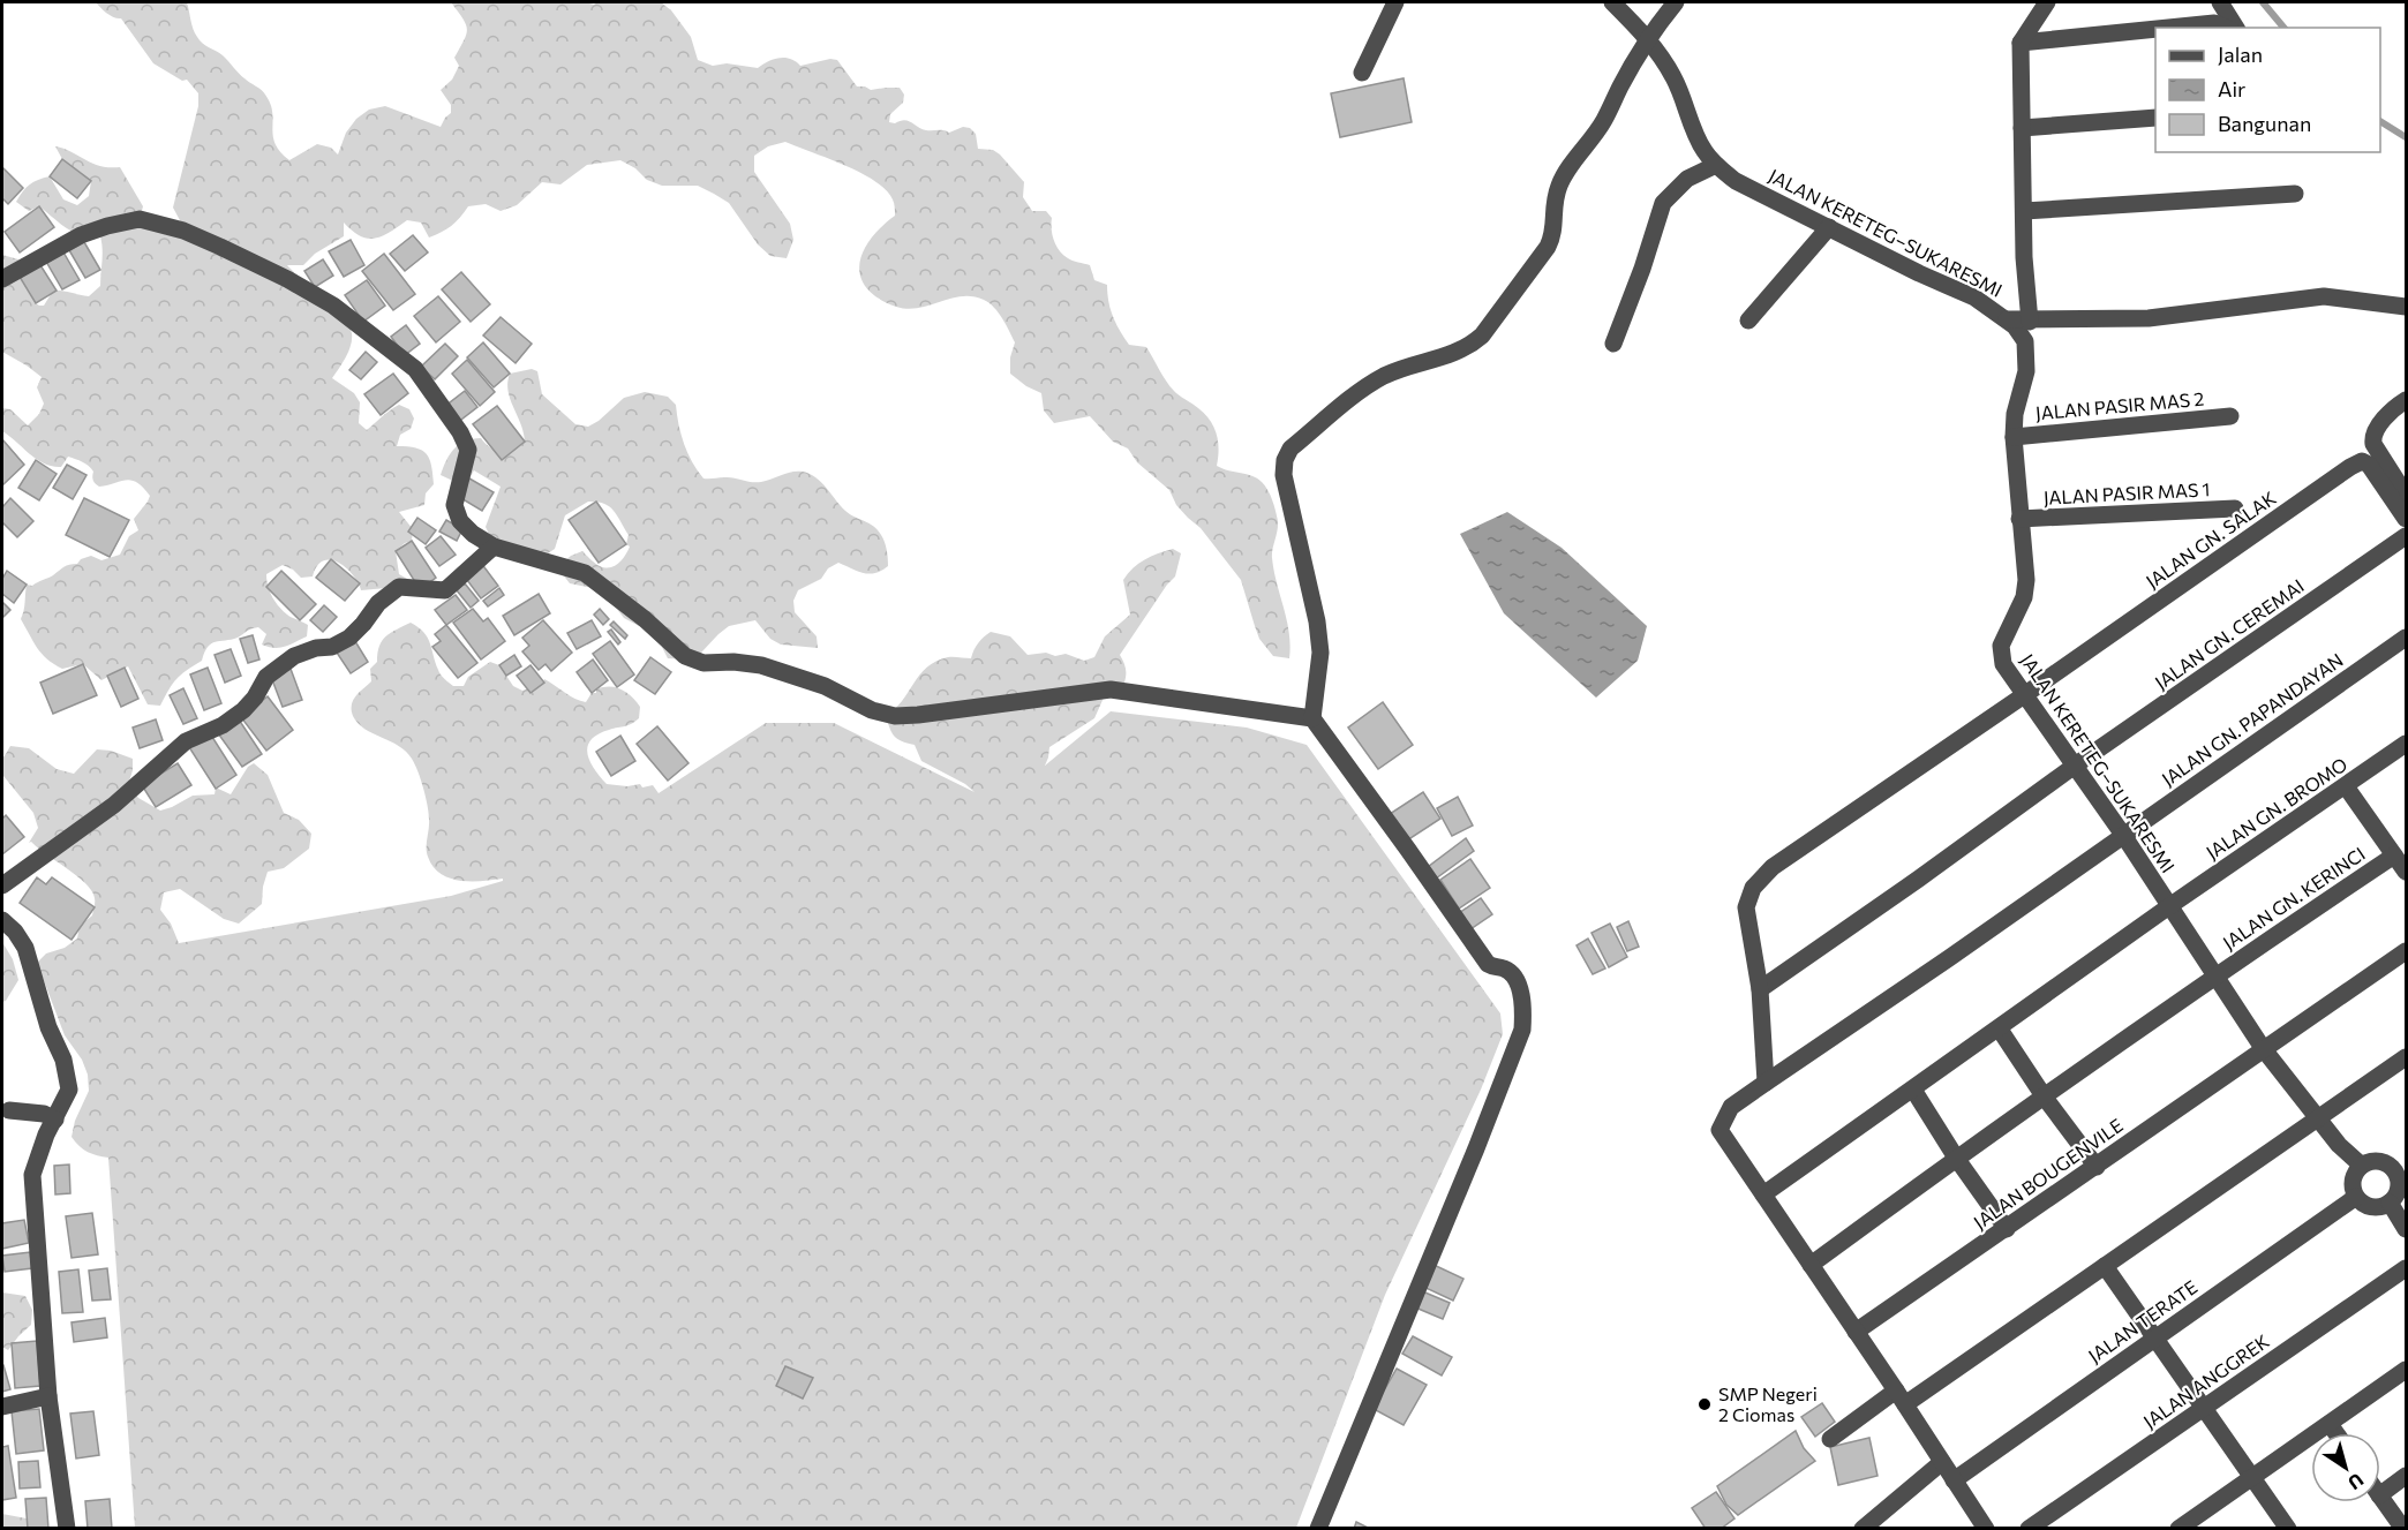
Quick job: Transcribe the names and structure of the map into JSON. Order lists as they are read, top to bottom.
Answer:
{
  "streets": {
    "street": [
      "JALAN KERETEG–SUKARESMI",
      "JALAN PASIR MAS 2",
      "JALAN PASIR MAS 1",
      "JALAN GN. SALAK",
      "JALAN GN. CEREMAI",
      "JALAN GN. PAPANDAYAN",
      "JALAN GN. BROMO",
      "JALAN GN. KERINCI",
      "JALAN BOUGENVILE",
      "JALAN TERATE",
      "JALAN ANGGREK"
    ]
  },
  "crossings": [
    ["JALAN KERETEG–SUKARESMI", "JALAN PASIR MAS 2"],
    ["JALAN KERETEG–SUKARESMI", "JALAN PASIR MAS 1"],
    ["JALAN KERETEG–SUKARESMI", "JALAN GN. SALAK"],
    ["JALAN KERETEG–SUKARESMI", "JALAN GN. CEREMAI"],
    ["JALAN KERETEG–SUKARESMI", "JALAN GN. PAPANDAYAN"],
    ["JALAN KERETEG–SUKARESMI", "JALAN GN. BROMO"],
    ["JALAN KERETEG–SUKARESMI", "JALAN GN. KERINCI"],
    ["JALAN KERETEG–SUKARESMI", "JALAN BOUGENVILE"],
    ["JALAN KERETEG–SUKARESMI", "JALAN TERATE"],
    ["JALAN GN. PAPANDAYAN", "JALAN GN. BROMO"]
  ],
  "places": ["SMP Negeri 2 Ciomas"],
  "legend": ["Jalan", "Air", "Bangunan"],
  "north": "bottom right"
}
